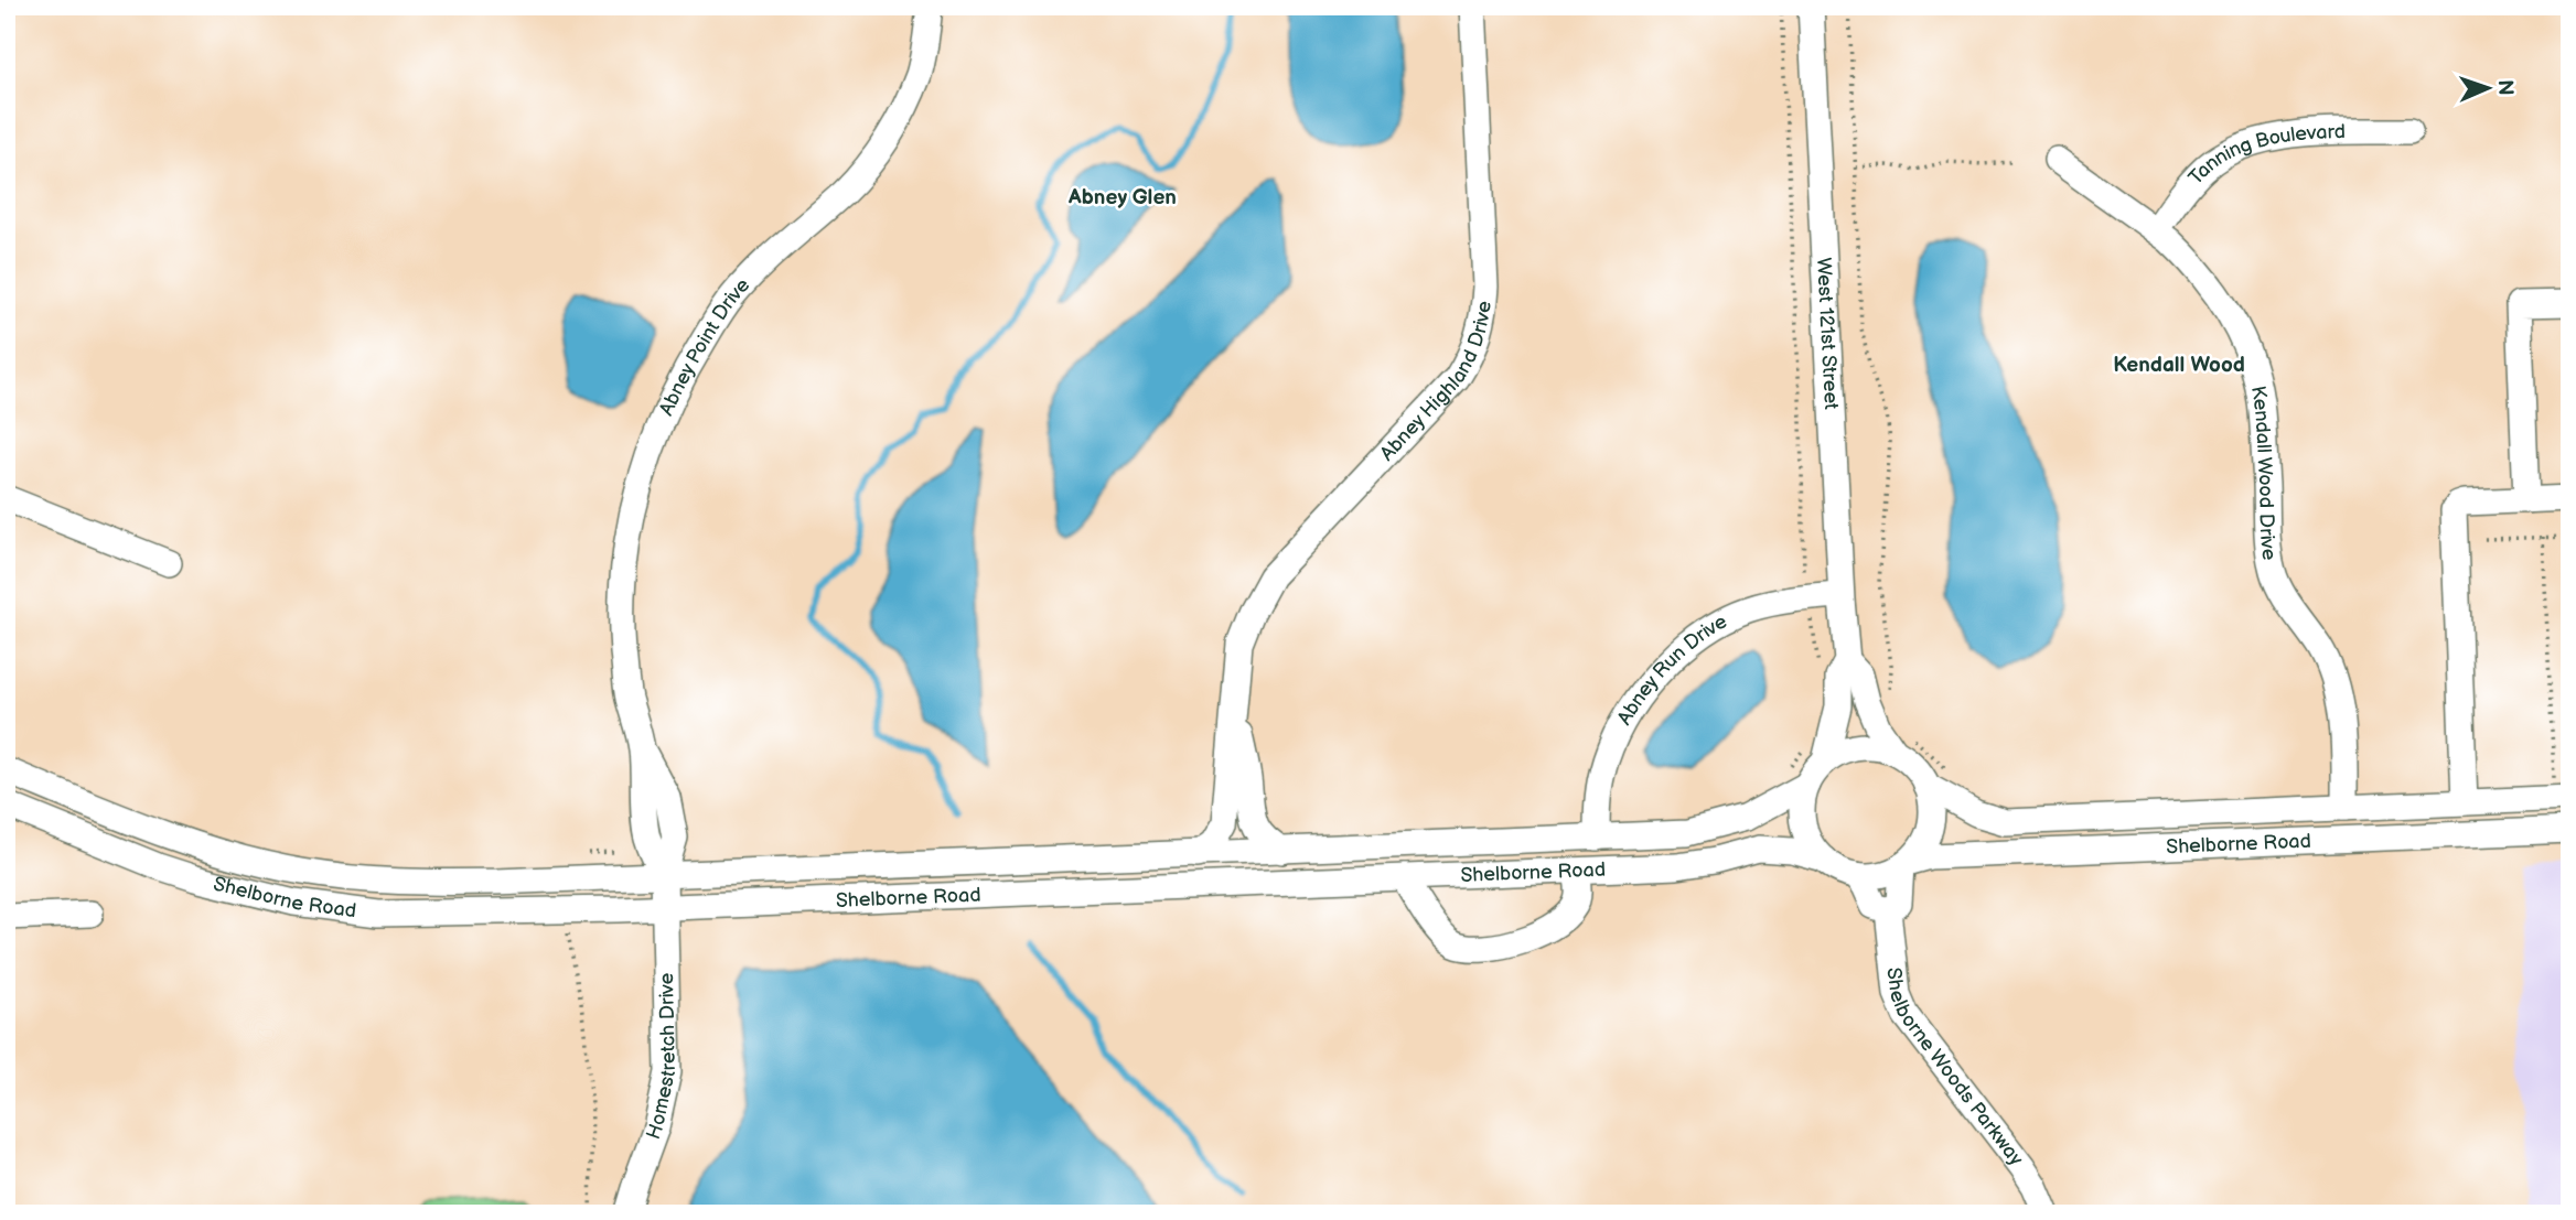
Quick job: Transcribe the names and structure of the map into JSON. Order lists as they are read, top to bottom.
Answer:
{
  "streets": {
    "street": [
      "Tanning Boulevard",
      "West 121st Street",
      "Abney Point Drive",
      "Abney Highland Drive",
      "Kendall Wood Drive",
      "Abney Run Drive",
      "Shelborne Road",
      "Homestretch Drive",
      "Shelborne Woods Parkway"
    ]
  },
  "crossings": [
    ["Tanning Boulevard", "Kendall Wood Drive"],
    ["West 121st Street", "Abney Run Drive"],
    ["West 121st Street", "Shelborne Road"],
    ["Abney Point Drive", "Shelborne Road"],
    ["Abney Point Drive", "Homestretch Drive"],
    ["Abney Highland Drive", "Shelborne Road"],
    ["Kendall Wood Drive", "Shelborne Road"],
    ["Abney Run Drive", "Shelborne Road"],
    ["Shelborne Road", "Homestretch Drive"],
    ["Shelborne Road", "Shelborne Woods Parkway"]
  ],
  "districts": ["Abney Glen", "Kendall Wood"],
  "north": "right"
}
